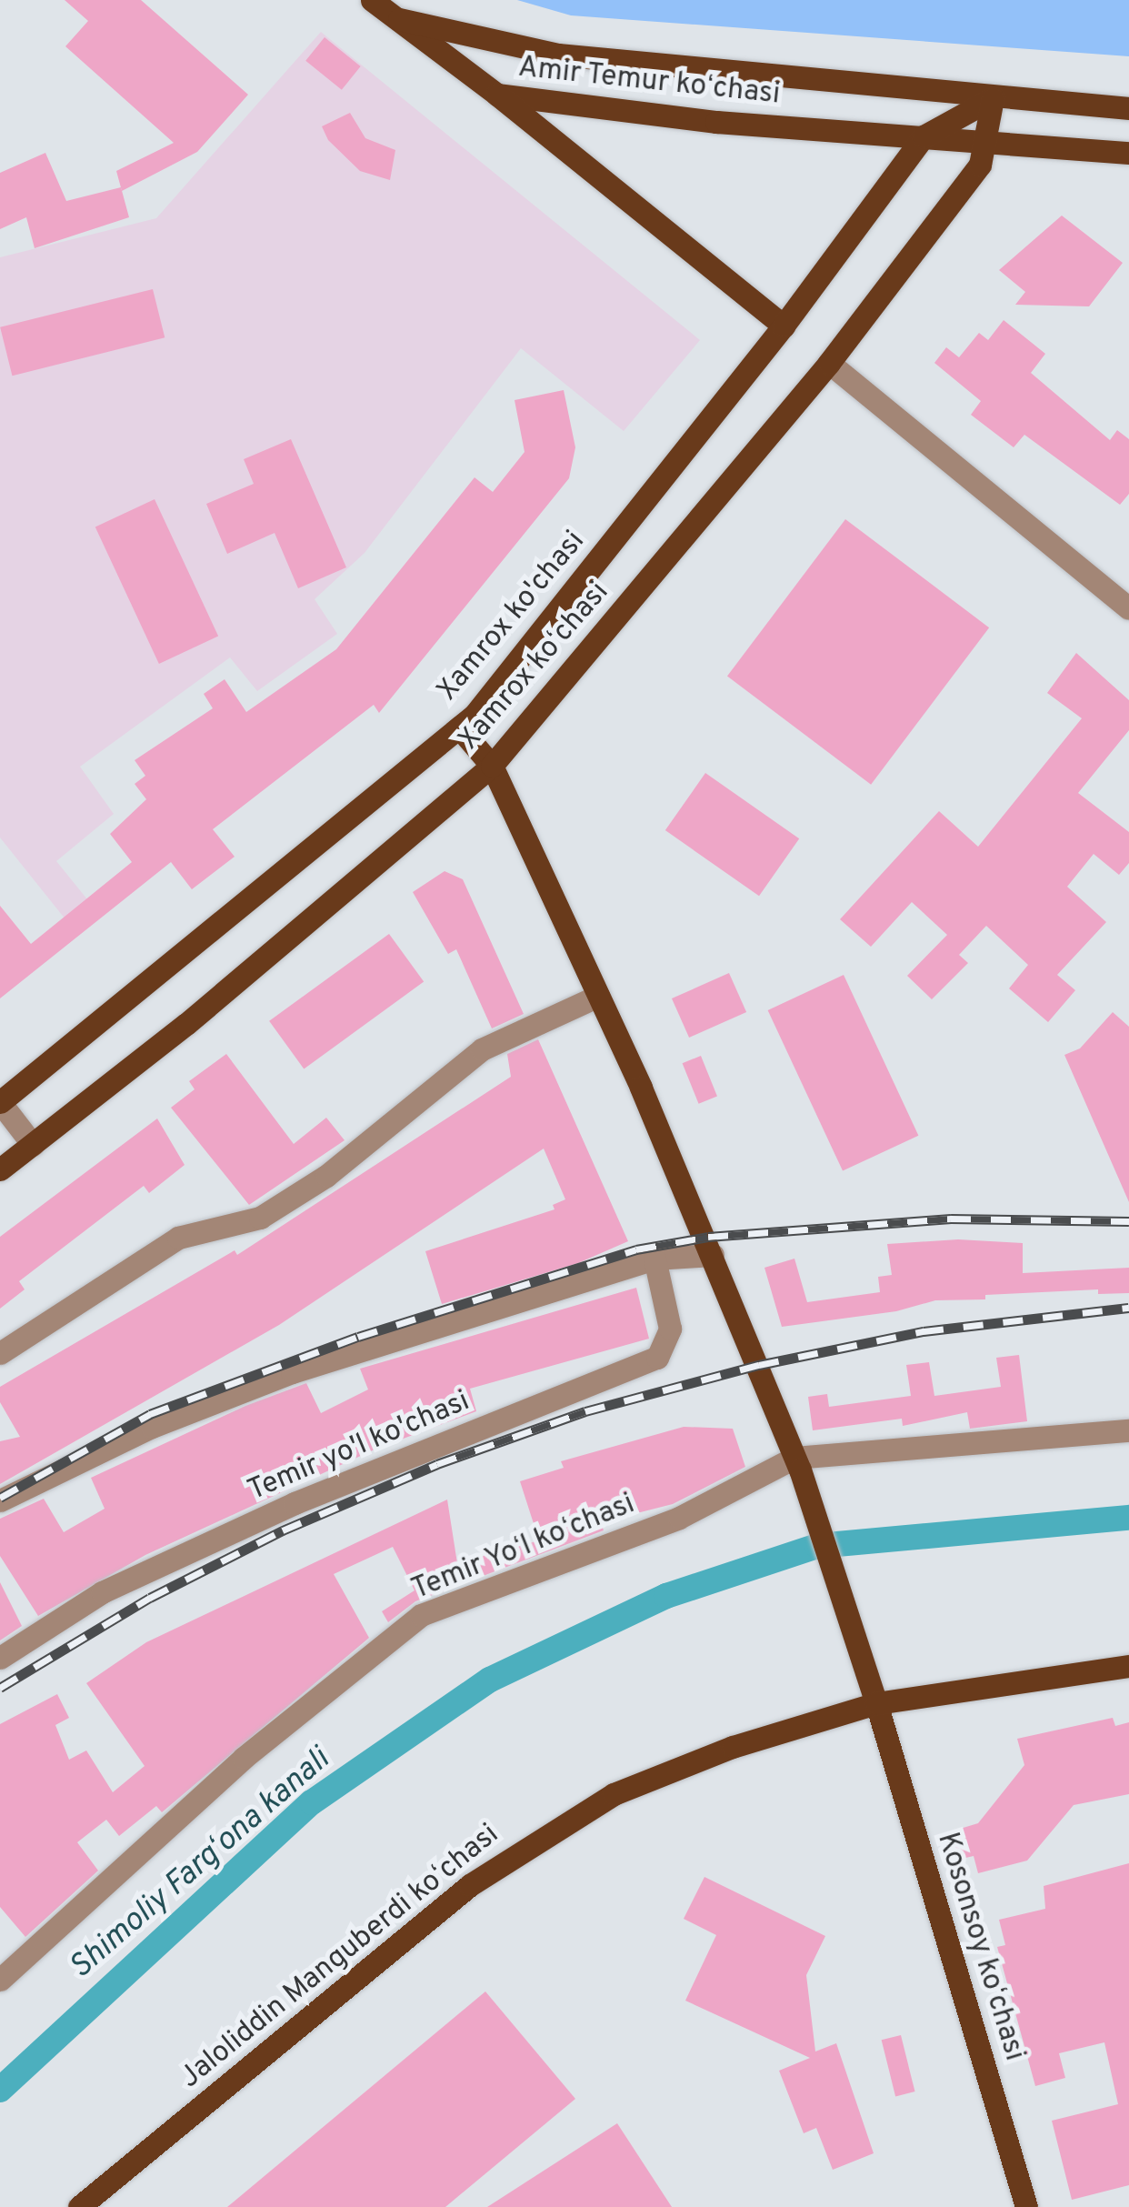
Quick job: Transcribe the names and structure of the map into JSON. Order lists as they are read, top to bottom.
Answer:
{
  "streets": {
    "main road": [
      "Amir Temur koʻchasi",
      "Xamrox ko'chasi",
      "Xamrox koʻchasi",
      "Kosonsoy koʻchasi",
      "Jaloliddin Manguberdi koʻchasi"
    ],
    "street": ["Temir yo'l ko'chasi", "Temir Yoʻl koʻchasi"]
  },
  "crossings": [
    ["Amir Temur koʻchasi", "Xamrox ko'chasi"],
    ["Amir Temur koʻchasi", "Xamrox koʻchasi"],
    ["Xamrox ko'chasi", "Xamrox koʻchasi"],
    ["Xamrox ko'chasi", "Kosonsoy koʻchasi"],
    ["Xamrox koʻchasi", "Kosonsoy koʻchasi"],
    ["Temir Yoʻl koʻchasi", "Kosonsoy koʻchasi"],
    ["Kosonsoy koʻchasi", "Jaloliddin Manguberdi koʻchasi"]
  ],
  "water": ["Shimoliy Fargʻona kanali"]
}
